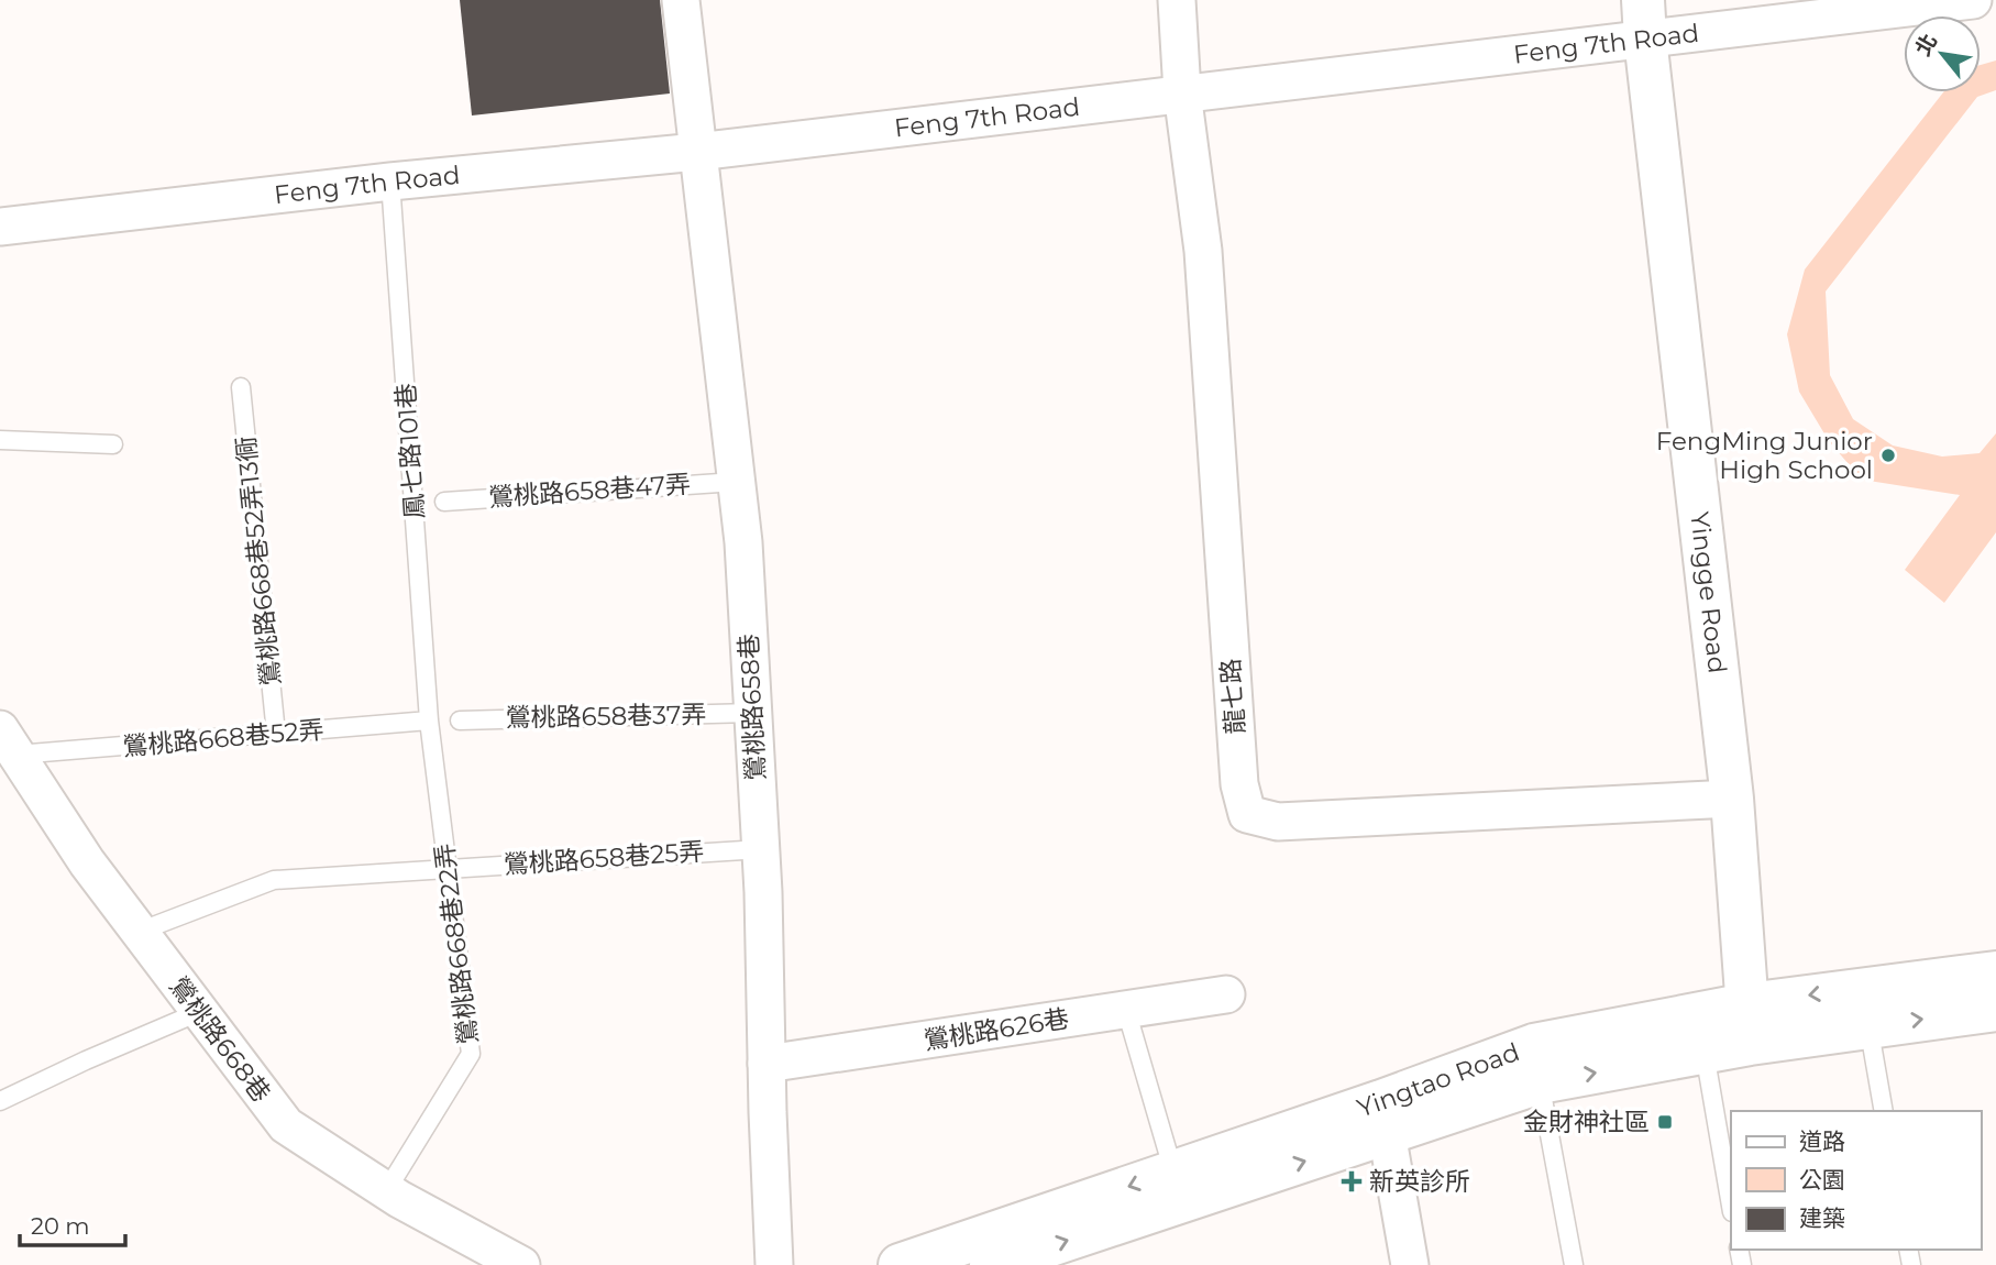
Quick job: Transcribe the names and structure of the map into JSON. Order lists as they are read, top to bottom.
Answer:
{
  "streets": {
    "main road": ["Yingge Road", "Yingtao Road"],
    "street": [
      "Feng 7th Road",
      "龍七路",
      "鶯桃路658巷",
      "鶯桃路626巷",
      "鶯桃路668巷"
    ],
    "lane": [
      "鳳七路101巷",
      "鶯桃路658巷47弄",
      "鶯桃路668巷52弄13衕",
      "鶯桃路658巷37弄",
      "鶯桃路668巷52弄",
      "鶯桃路658巷25弄",
      "鶯桃路668巷22弄"
    ]
  },
  "crossings": [
    ["Feng 7th Road", "鳳七路101巷"],
    ["Feng 7th Road", "Yingge Road"],
    ["Feng 7th Road", "龍七路"],
    ["Feng 7th Road", "鶯桃路658巷"],
    ["鳳七路101巷", "鶯桃路668巷52弄"],
    ["鳳七路101巷", "鶯桃路668巷22弄"],
    ["鶯桃路658巷47弄", "鶯桃路658巷"],
    ["鶯桃路668巷52弄13衕", "鶯桃路668巷52弄"],
    ["Yingge Road", "龍七路"],
    ["Yingge Road", "Yingtao Road"],
    ["鶯桃路658巷", "鶯桃路658巷37弄"],
    ["鶯桃路658巷", "鶯桃路658巷25弄"],
    ["鶯桃路658巷", "鶯桃路626巷"],
    ["鶯桃路668巷52弄", "鶯桃路668巷22弄"],
    ["鶯桃路668巷52弄", "鶯桃路668巷"],
    ["鶯桃路658巷25弄", "鶯桃路668巷22弄"],
    ["鶯桃路658巷25弄", "鶯桃路668巷"],
    ["鶯桃路668巷22弄", "鶯桃路668巷"]
  ],
  "places": {
    "other": ["FengMing Junior High School"],
    "transit": ["金財神社區"],
    "health": ["新英診所"]
  },
  "legend": ["道路", "公園", "建築"],
  "scale_bar": "20 m",
  "north": "top left"
}
